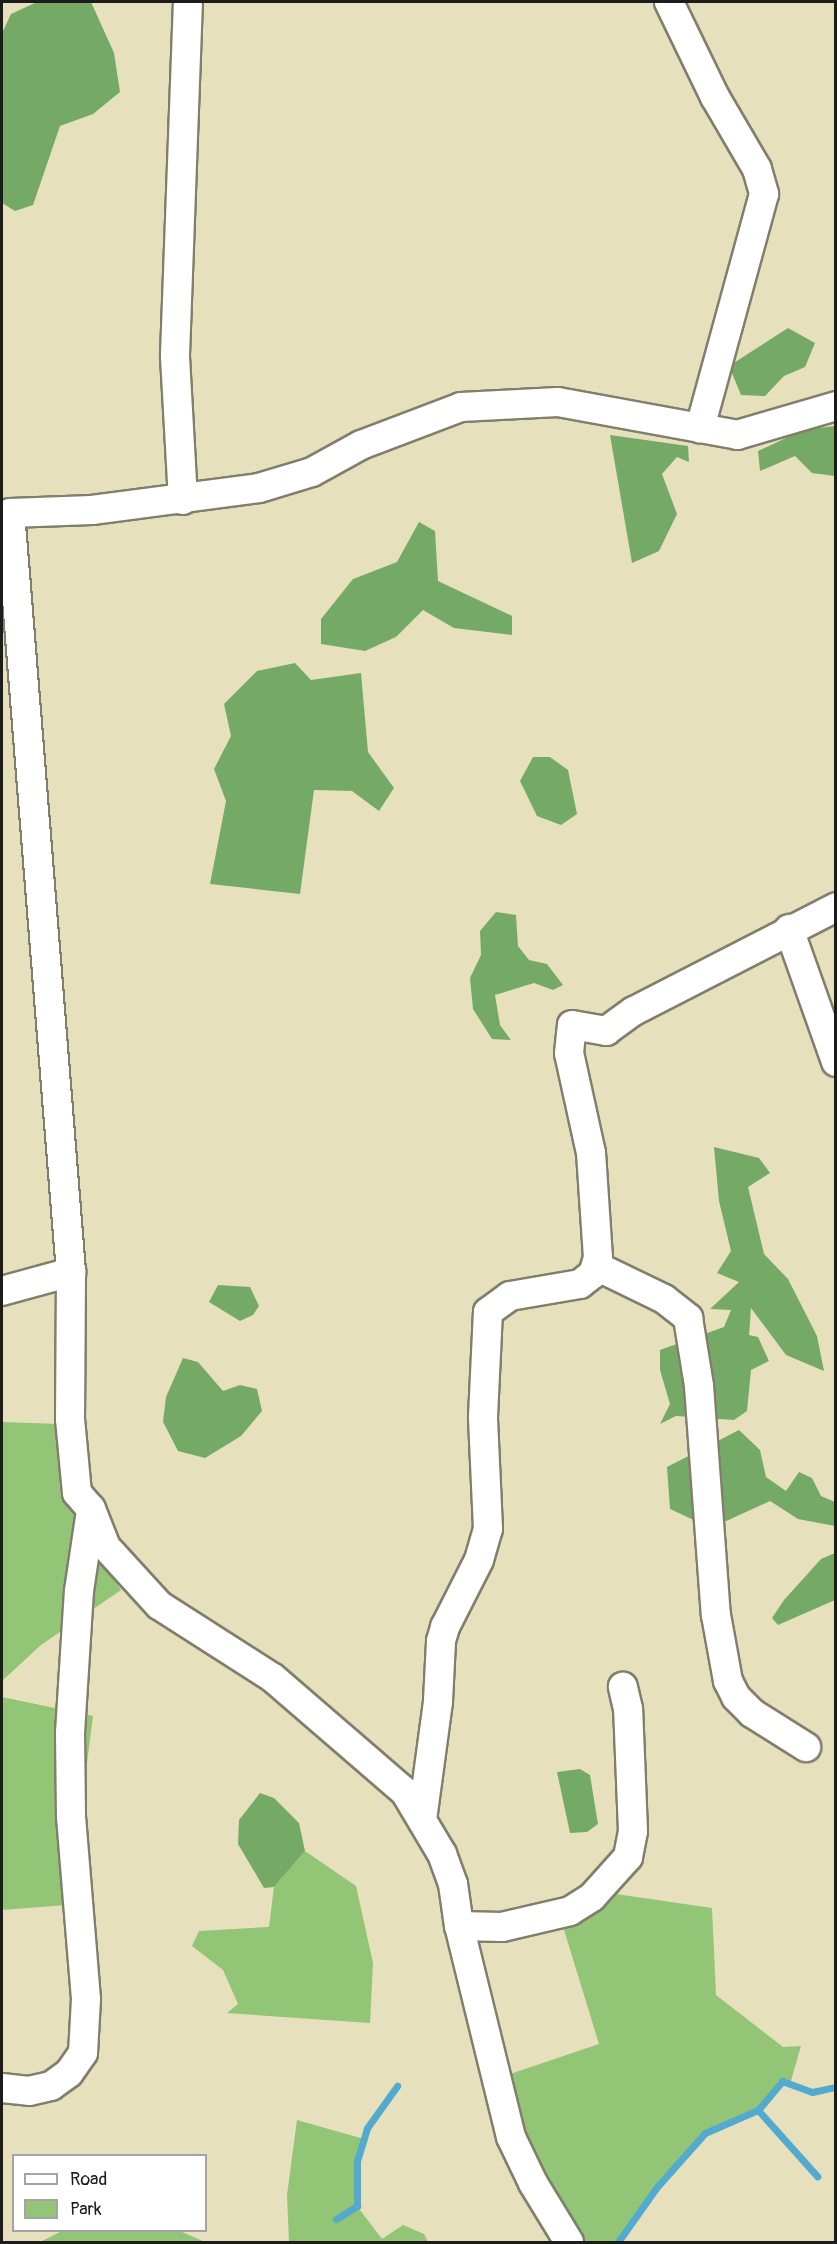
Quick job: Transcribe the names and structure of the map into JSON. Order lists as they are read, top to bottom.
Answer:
{
  "legend": ["Road", "Park"]
}
